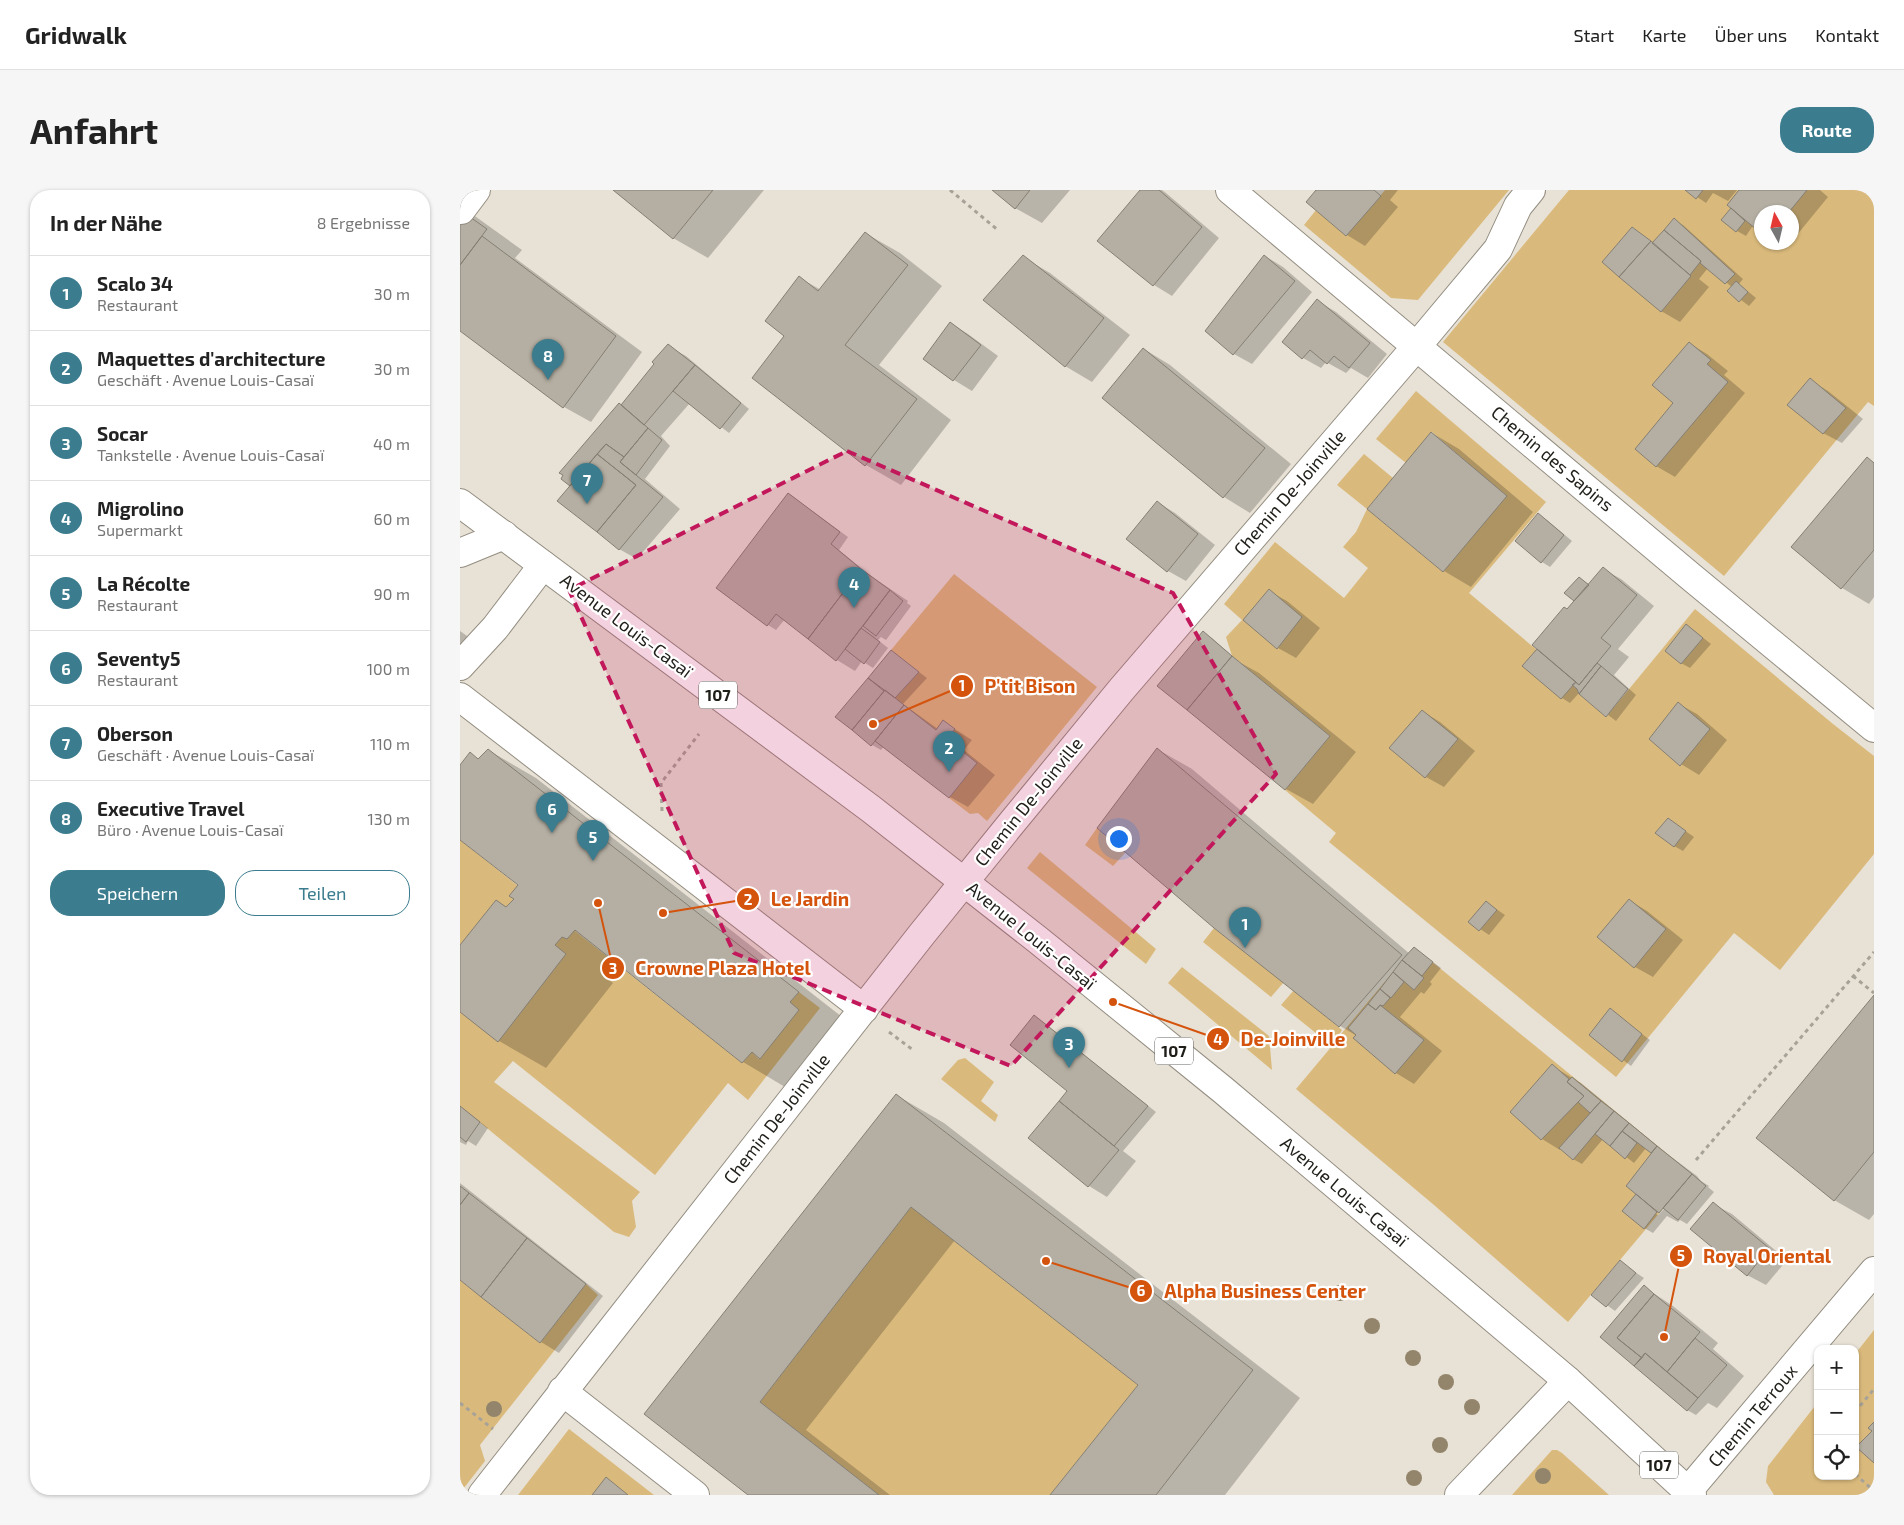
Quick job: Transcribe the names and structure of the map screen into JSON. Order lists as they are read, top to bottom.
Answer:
{
  "streets": {
    "street": [
      "Chemin des Sapins",
      "Chemin De-Joinville",
      "Avenue Louis-Casaï",
      "107",
      "Chemin Terroux"
    ]
  },
  "crossings": [
    ["Chemin des Sapins", "Chemin De-Joinville"],
    ["Chemin De-Joinville", "Avenue Louis-Casaï"],
    ["Avenue Louis-Casaï", "Chemin Terroux"]
  ],
  "places": [
    "P'tit Bison",
    "Crowne Plaza Hotel",
    "Le Jardin",
    "De-Joinville",
    "Alpha Business Center",
    "Royal Oriental"
  ],
  "north": "top",
  "page": {
    "header": "Gridwalk",
    "nav": [
      "Start",
      "Karte",
      "Über uns",
      "Kontakt"
    ],
    "buttons": [
      "Route",
      ["Speichern", "Teilen"]
    ],
    "title": "Anfahrt",
    "heading": ["In der Nähe", "8 Ergebnisse"],
    "list": [
      {
        "mark": "1",
        "name": "Scalo 34",
        "note": "Restaurant",
        "value": "30 m"
      },
      {
        "mark": "2",
        "name": "Maquettes d'architecture",
        "note": "Geschäft · Avenue Louis-Casaï",
        "value": "30 m"
      },
      {
        "mark": "3",
        "name": "Socar",
        "note": "Tankstelle · Avenue Louis-Casaï",
        "value": "40 m"
      },
      {
        "mark": "4",
        "name": "Migrolino",
        "note": "Supermarkt",
        "value": "60 m"
      },
      {
        "mark": "5",
        "name": "La Récolte",
        "note": "Restaurant",
        "value": "90 m"
      },
      {
        "mark": "6",
        "name": "Seventy5",
        "note": "Restaurant",
        "value": "100 m"
      },
      {
        "mark": "7",
        "name": "Oberson",
        "note": "Geschäft · Avenue Louis-Casaï",
        "value": "110 m"
      },
      {
        "mark": "8",
        "name": "Executive Travel",
        "note": "Büro · Avenue Louis-Casaï",
        "value": "130 m"
      }
    ],
    "pins": [
      "8",
      "7",
      "4",
      "2",
      "6",
      "5",
      "1",
      "3"
    ],
    "map_buttons": ["+", "−"]
  }
}
